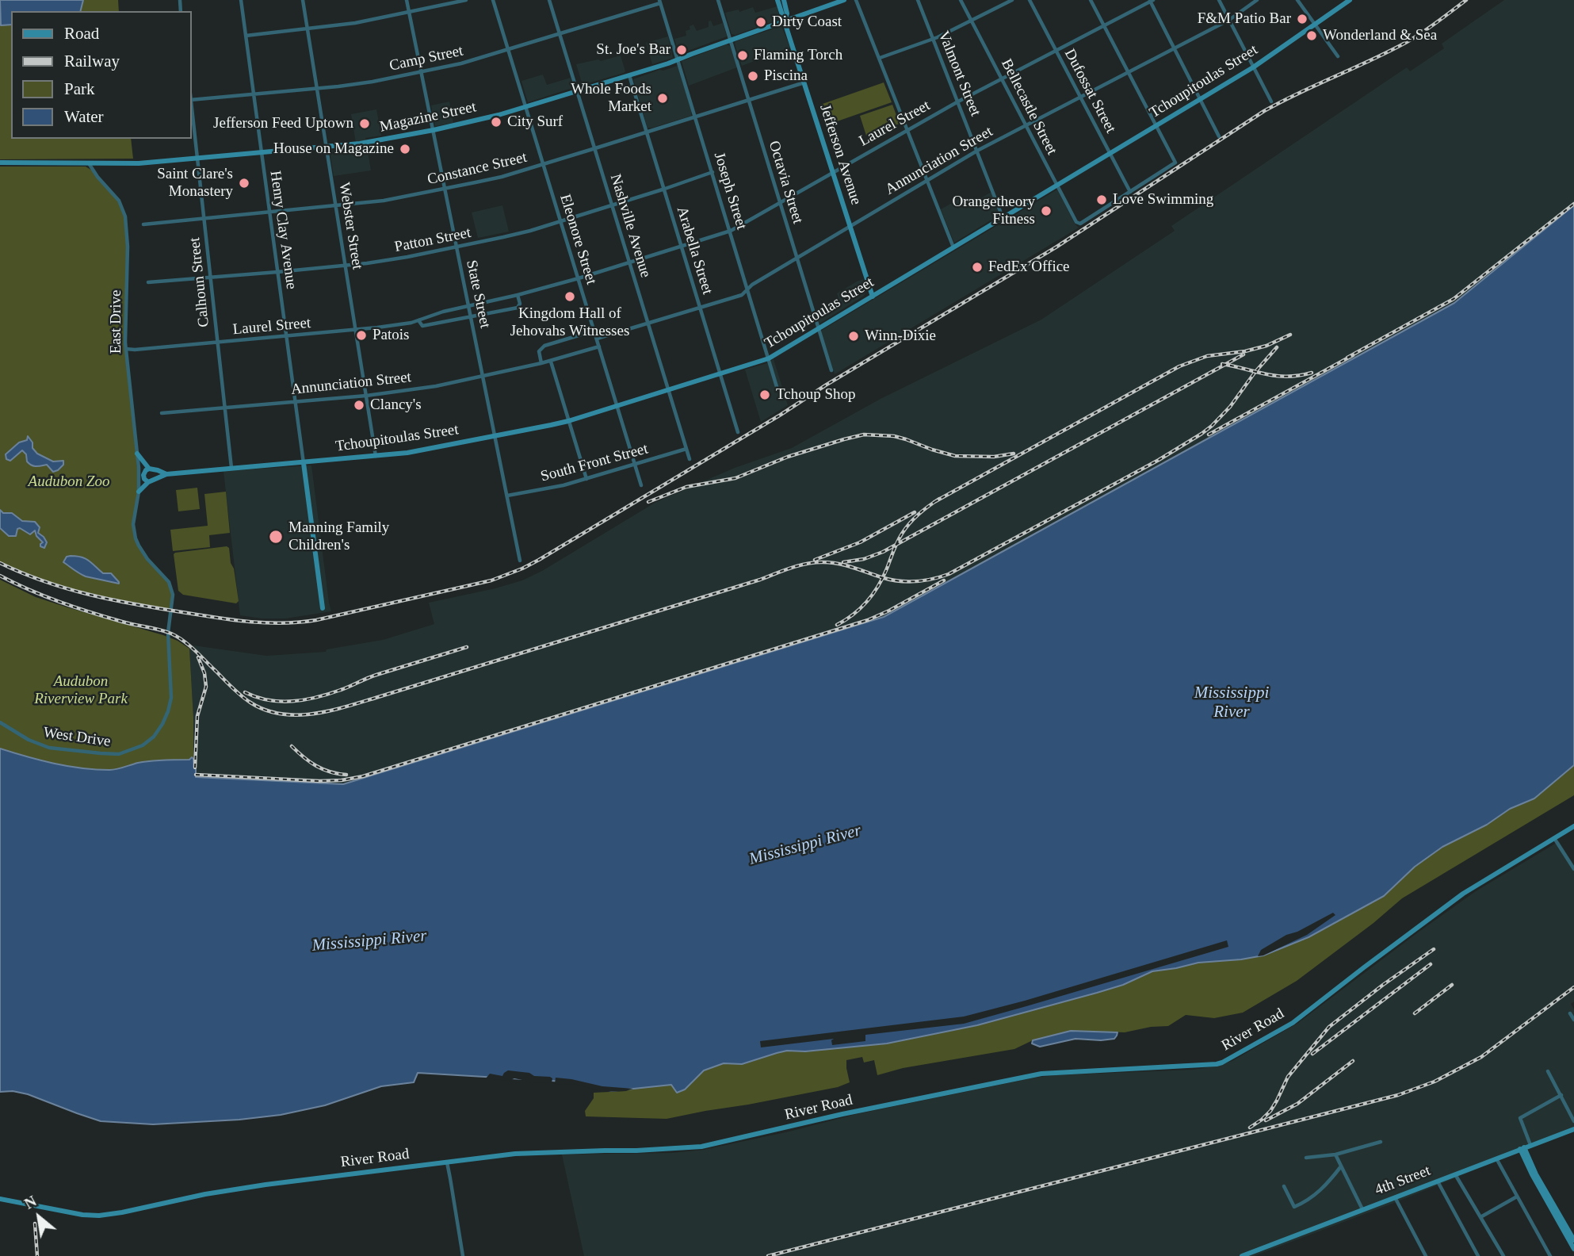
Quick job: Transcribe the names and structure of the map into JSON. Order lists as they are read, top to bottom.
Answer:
{
  "streets": {
    "street": [
      "Camp Street",
      "Valmont Street",
      "Tchoupitoulas Street",
      "Dufossat Street",
      "Bellecastle Street",
      "Magazine Street",
      "Laurel Street",
      "Jefferson Avenue",
      "Annunciation Street",
      "Constance Street",
      "Octavia Street",
      "Joseph Street",
      "Webster Street",
      "Nashville Avenue",
      "Henry Clay Avenue",
      "Eleonore Street",
      "Patton Street",
      "Arabella Street",
      "Calhoun Street",
      "State Street",
      "East Drive",
      "South Front Street",
      "West Drive",
      "River Road",
      "4th Street"
    ]
  },
  "crossings": [
    ["Camp Street", "Joseph Street"],
    ["Camp Street", "Webster Street"],
    ["Camp Street", "Nashville Avenue"],
    ["Camp Street", "Henry Clay Avenue"],
    ["Camp Street", "Eleonore Street"],
    ["Camp Street", "State Street"],
    ["Valmont Street", "Tchoupitoulas Street"],
    ["Valmont Street", "Laurel Street"],
    ["Valmont Street", "Annunciation Street"],
    ["Tchoupitoulas Street", "Dufossat Street"],
    ["Tchoupitoulas Street", "Bellecastle Street"],
    ["Tchoupitoulas Street", "Jefferson Avenue"],
    ["Tchoupitoulas Street", "Octavia Street"],
    ["Tchoupitoulas Street", "Joseph Street"],
    ["Tchoupitoulas Street", "Webster Street"],
    ["Tchoupitoulas Street", "Nashville Avenue"],
    ["Tchoupitoulas Street", "Henry Clay Avenue"],
    ["Tchoupitoulas Street", "Eleonore Street"],
    ["Tchoupitoulas Street", "Arabella Street"],
    ["Tchoupitoulas Street", "Calhoun Street"],
    ["Tchoupitoulas Street", "State Street"],
    ["Tchoupitoulas Street", "East Drive"],
    ["Tchoupitoulas Street", "West Drive"],
    ["Dufossat Street", "Bellecastle Street"],
    ["Dufossat Street", "Laurel Street"],
    ["Dufossat Street", "Annunciation Street"],
    ["Bellecastle Street", "Laurel Street"],
    ["Bellecastle Street", "Annunciation Street"],
    ["Magazine Street", "Jefferson Avenue"],
    ["Magazine Street", "Octavia Street"],
    ["Magazine Street", "Joseph Street"],
    ["Magazine Street", "Webster Street"],
    ["Magazine Street", "Nashville Avenue"],
    ["Magazine Street", "Henry Clay Avenue"],
    ["Magazine Street", "Eleonore Street"],
    ["Magazine Street", "Arabella Street"],
    ["Magazine Street", "Calhoun Street"],
    ["Magazine Street", "State Street"],
    ["Magazine Street", "East Drive"],
    ["Laurel Street", "Jefferson Avenue"],
    ["Laurel Street", "Octavia Street"],
    ["Laurel Street", "Joseph Street"],
    ["Laurel Street", "Webster Street"],
    ["Laurel Street", "Nashville Avenue"],
    ["Laurel Street", "Henry Clay Avenue"],
    ["Laurel Street", "Eleonore Street"],
    ["Laurel Street", "Arabella Street"],
    ["Laurel Street", "Calhoun Street"],
    ["Laurel Street", "State Street"],
    ["Laurel Street", "East Drive"],
    ["Jefferson Avenue", "Annunciation Street"],
    ["Jefferson Avenue", "Constance Street"],
    ["Annunciation Street", "Octavia Street"],
    ["Annunciation Street", "Joseph Street"],
    ["Annunciation Street", "Webster Street"],
    ["Annunciation Street", "Nashville Avenue"],
    ["Annunciation Street", "Henry Clay Avenue"],
    ["Annunciation Street", "Eleonore Street"],
    ["Annunciation Street", "Arabella Street"],
    ["Annunciation Street", "Calhoun Street"],
    ["Annunciation Street", "State Street"],
    ["Constance Street", "Octavia Street"],
    ["Constance Street", "Joseph Street"],
    ["Constance Street", "Webster Street"],
    ["Constance Street", "Nashville Avenue"],
    ["Constance Street", "Henry Clay Avenue"],
    ["Constance Street", "Eleonore Street"],
    ["Constance Street", "Arabella Street"],
    ["Constance Street", "Calhoun Street"],
    ["Constance Street", "State Street"],
    ["Joseph Street", "Patton Street"],
    ["Webster Street", "Patton Street"],
    ["Nashville Avenue", "Patton Street"],
    ["Nashville Avenue", "South Front Street"],
    ["Henry Clay Avenue", "Patton Street"],
    ["Eleonore Street", "Patton Street"],
    ["Eleonore Street", "South Front Street"],
    ["Patton Street", "Arabella Street"],
    ["Patton Street", "Calhoun Street"],
    ["Patton Street", "State Street"],
    ["State Street", "South Front Street"],
    ["East Drive", "West Drive"]
  ],
  "water": ["Mississippi River"],
  "parks": ["Audubon Zoo", "Audubon Riverview Park"],
  "places": [
    "F&M Patio Bar",
    "Dirty Coast",
    "Wonderland & Sea",
    "St. Joe's Bar",
    "Flaming Torch",
    "Piscina",
    "Whole Foods Market",
    "City Surf",
    "Jefferson Feed Uptown",
    "House on Magazine",
    "Saint Clare's Monastery",
    "Love Swimming",
    "Orangetheory Fitness",
    "FedEx Office",
    "Kingdom Hall of Jehovahs Witnesses",
    "Patois",
    "Winn-Dixie",
    "Tchoup Shop",
    "Clancy's",
    "Manning Family Children's"
  ],
  "legend": [
    "Road",
    "Railway",
    "Park",
    "Water"
  ],
  "north": "top left"
}
